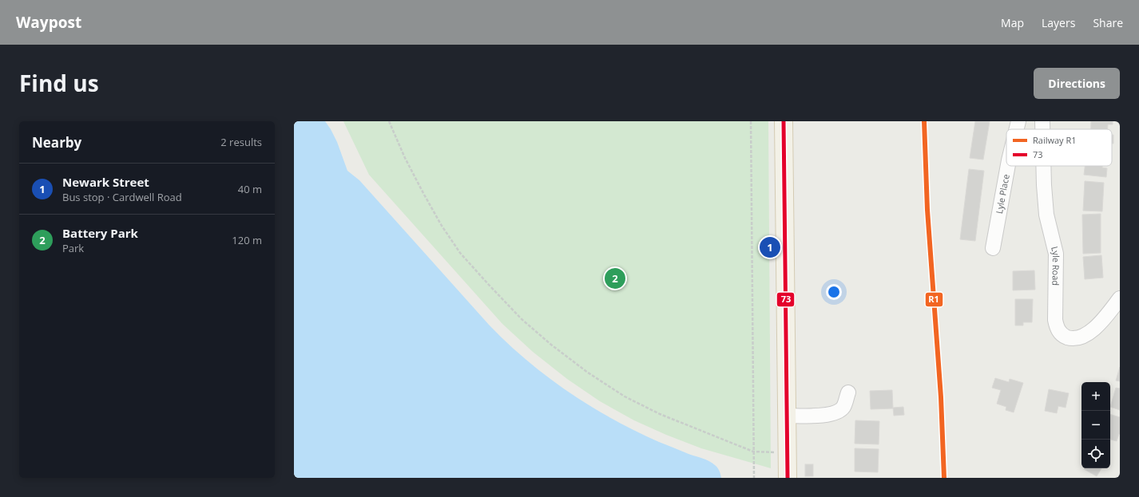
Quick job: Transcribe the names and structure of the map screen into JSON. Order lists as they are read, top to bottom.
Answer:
{
  "streets": {
    "street": ["Lyle Place", "Lyle Road"]
  },
  "lines": ["rail line R1", "transit line 73"],
  "legend": ["Railway R1", "73"],
  "page": {
    "header": "Waypost",
    "nav": ["Map", "Layers", "Share"],
    "title": "Find us",
    "buttons": "Directions",
    "heading": ["Nearby", "2 results"],
    "list": [
      {
        "mark": "1",
        "name": "Newark Street",
        "note": "Bus stop · Cardwell Road",
        "value": "40 m"
      },
      {
        "mark": "2",
        "name": "Battery Park",
        "note": "Park",
        "value": "120 m"
      }
    ],
    "pins": ["1", "2"],
    "map_buttons": ["+", "−"]
  }
}
